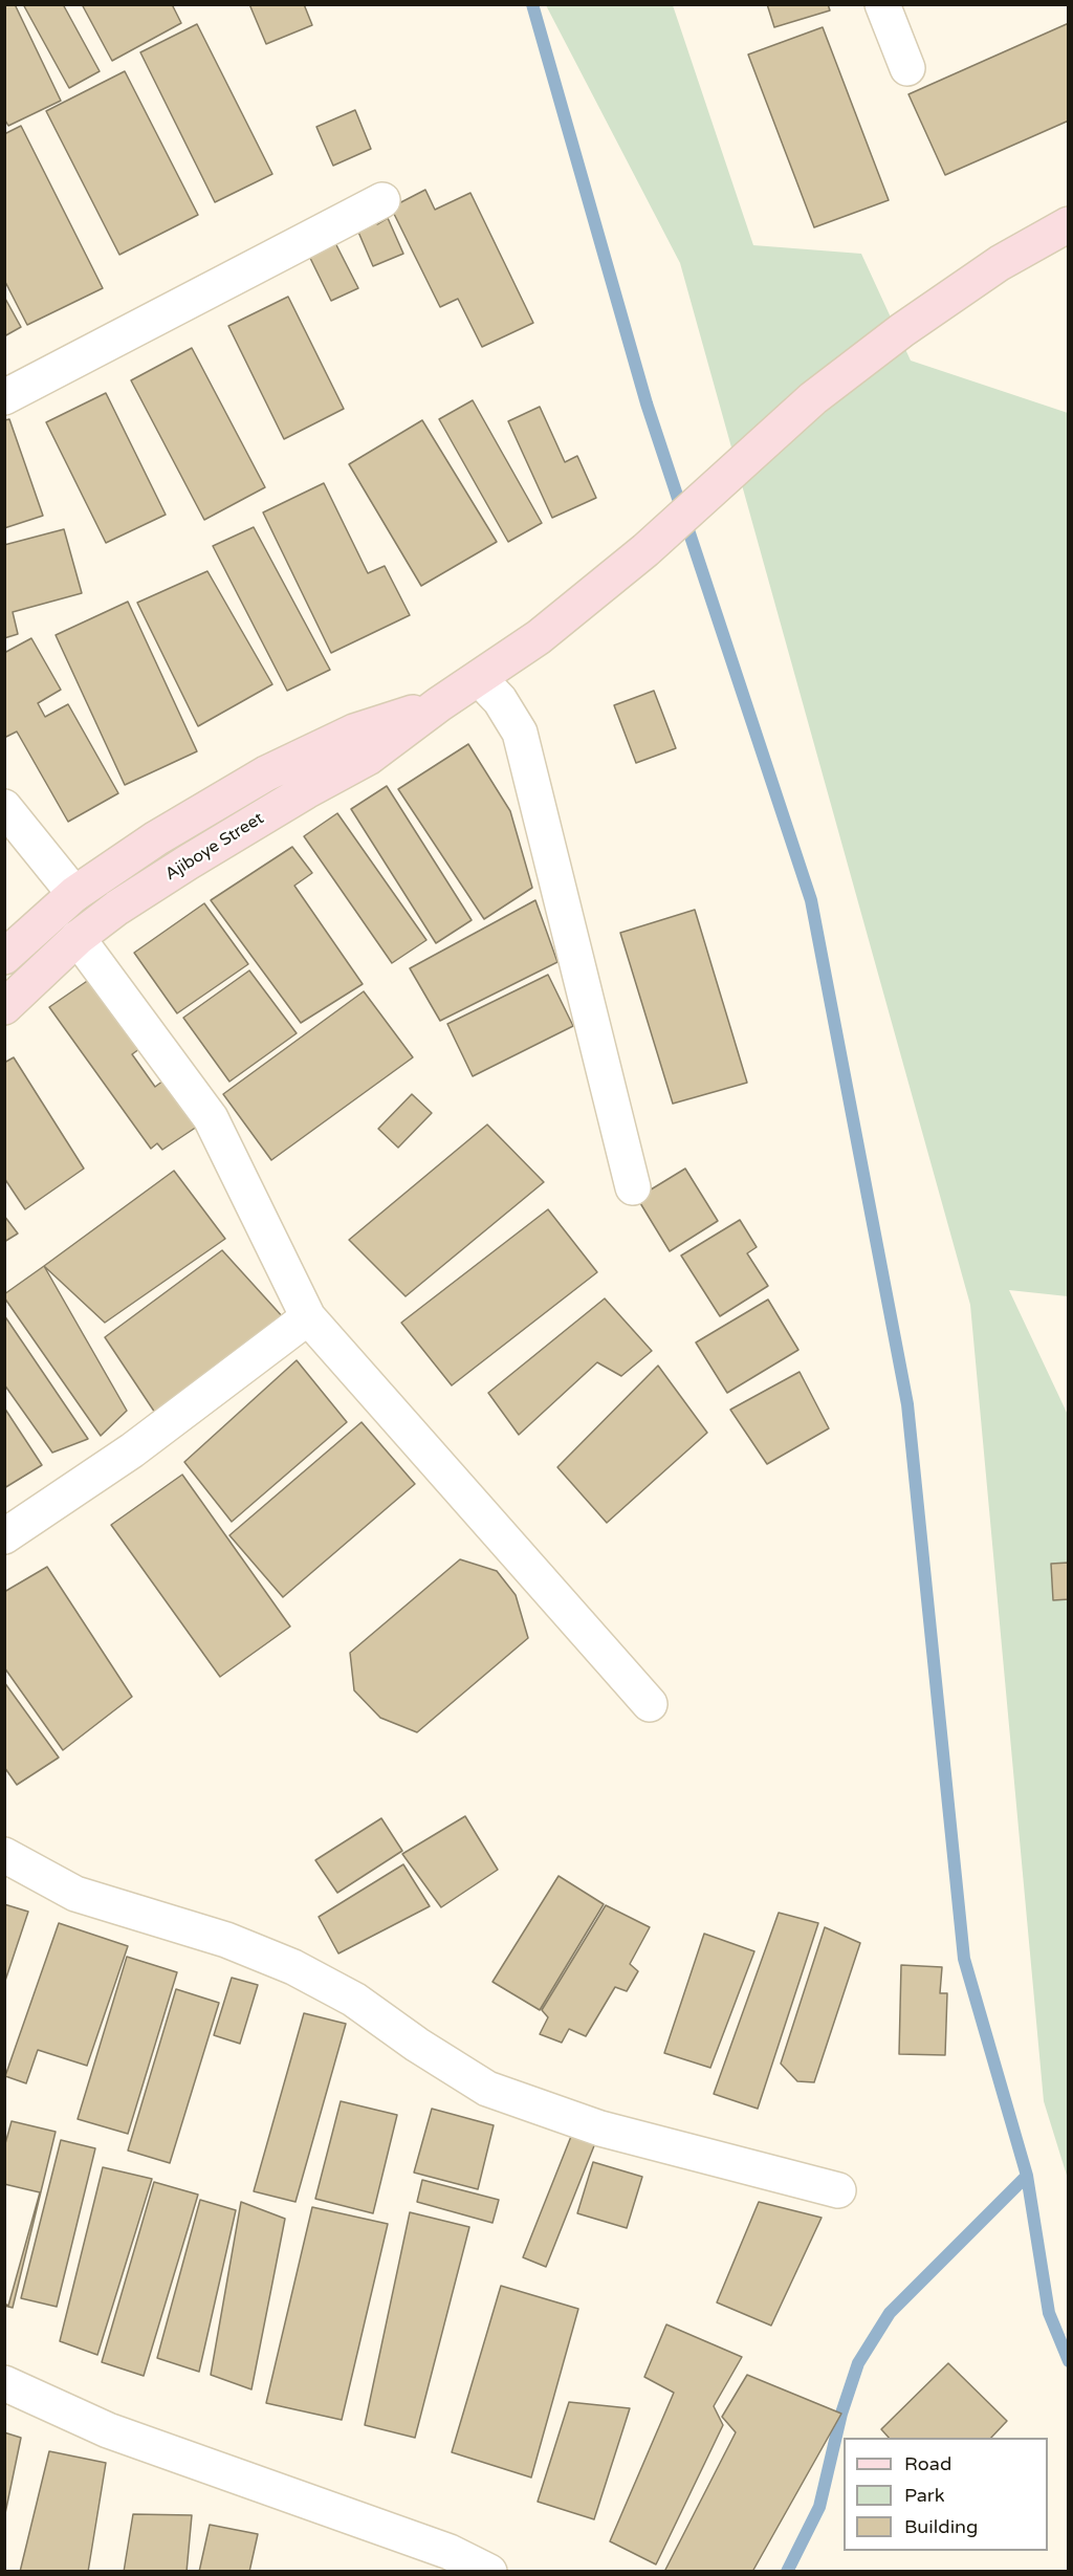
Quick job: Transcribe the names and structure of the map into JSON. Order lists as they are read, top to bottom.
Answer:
{
  "streets": {
    "street": ["Ajiboye Street"]
  },
  "legend": ["Road", "Park", "Building"]
}
